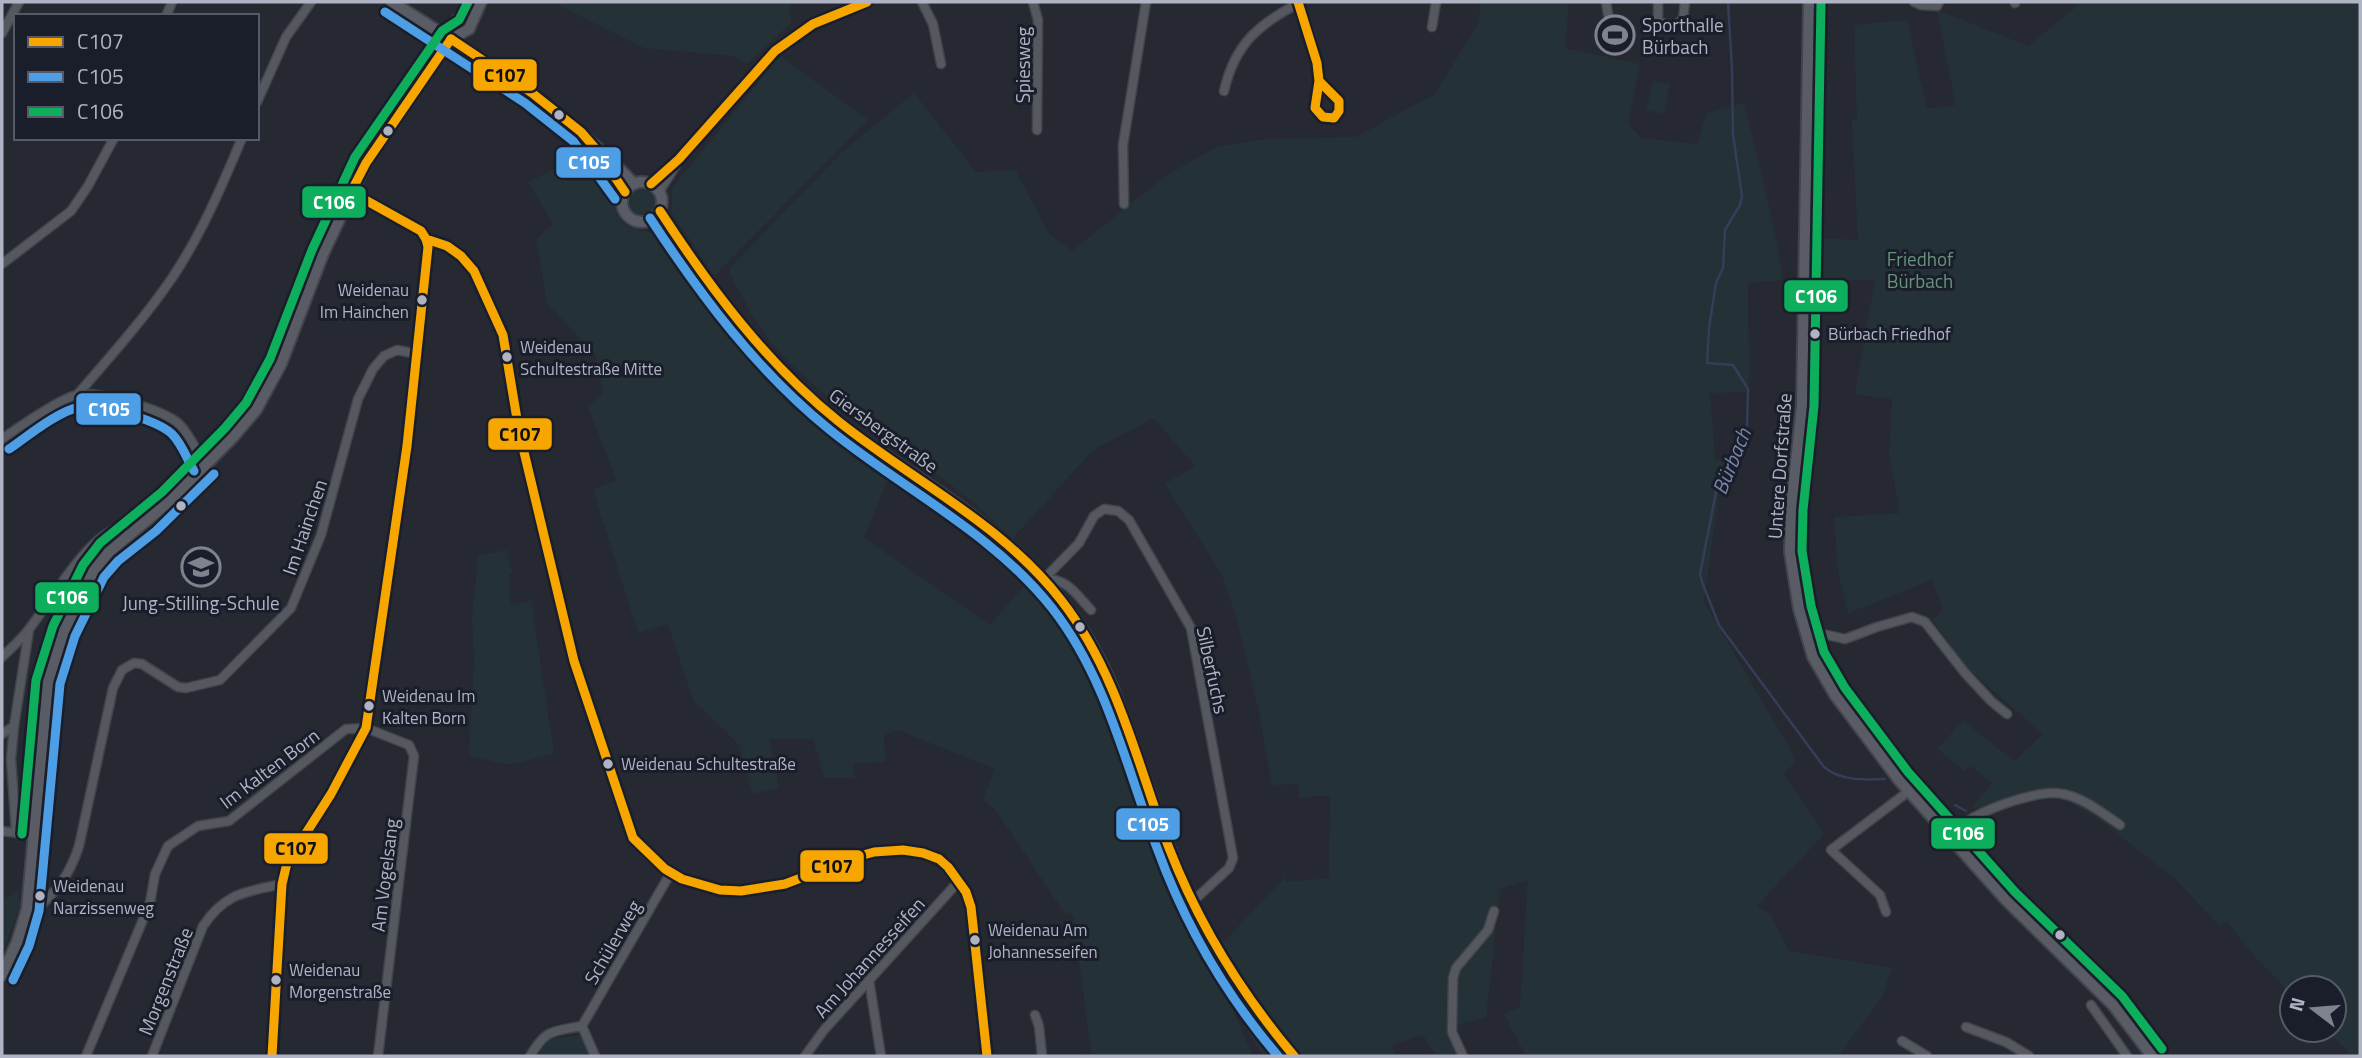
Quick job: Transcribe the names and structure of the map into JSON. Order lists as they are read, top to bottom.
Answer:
{
  "streets": {
    "street": [
      "Spiesweg",
      "Giersbergstraße",
      "Untere Dorfstraße",
      "Im Hainchen",
      "Silberfuchs",
      "Im Kalten Born",
      "Am Vogelsang",
      "Schülerweg",
      "Am Johannesseifen",
      "Morgenstraße"
    ]
  },
  "crossings": [
    ["Giersbergstraße", "Silberfuchs"],
    ["Im Kalten Born", "Am Vogelsang"]
  ],
  "water": ["Bürbach"],
  "parks": ["Friedhof Bürbach"],
  "places": {
    "sports": ["Sporthalle Bürbach"],
    "other": [
      "Weidenau Im Hainchen",
      "Bürbach Friedhof",
      "Weidenau Schultestraße Mitte",
      "Weidenau Im Kalten Born",
      "Weidenau Schultestraße",
      "Weidenau Narzissenweg",
      "Weidenau Am Johannesseifen",
      "Weidenau Morgenstraße"
    ],
    "school or university": ["Jung-Stilling-Schule"]
  },
  "lines": ["transit line C107", "transit line C106", "transit line C105"],
  "legend": ["C107", "C105", "C106"],
  "north": "left"
}
